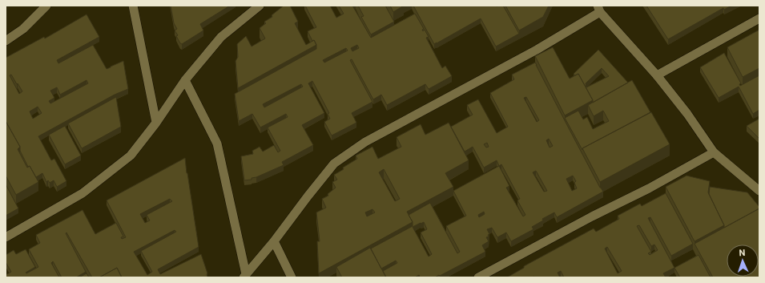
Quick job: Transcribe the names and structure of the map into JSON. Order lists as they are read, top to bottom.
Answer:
{
  "north": "top"
}
